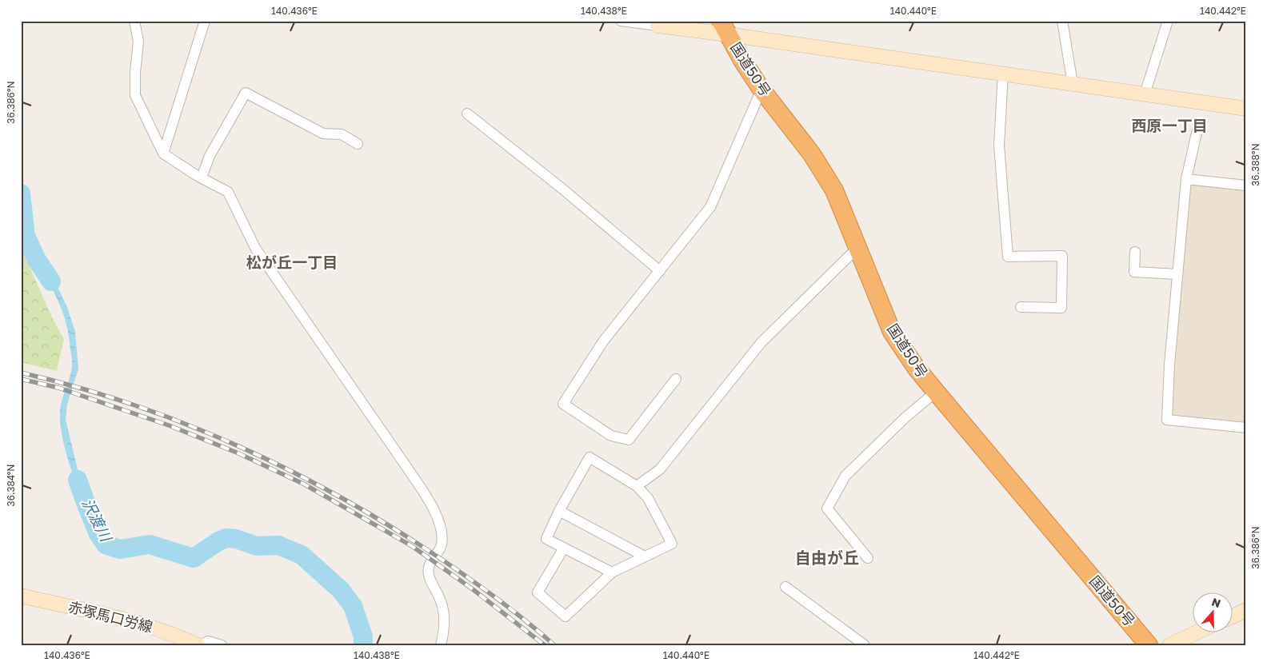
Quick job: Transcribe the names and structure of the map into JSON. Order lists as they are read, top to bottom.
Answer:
{
  "streets": {
    "highway": ["国道50号"],
    "street": ["赤塚馬口労線"]
  },
  "districts": ["西原一丁目", "松が丘一丁目", "自由が丘"],
  "water": ["沢渡川"],
  "north": "top",
  "coordinates": [
    "140.436°E",
    "140.438°E",
    "140.440°E",
    "140.442°E",
    "36.386°N",
    "36.388°N",
    "36.384°N"
  ]
}
